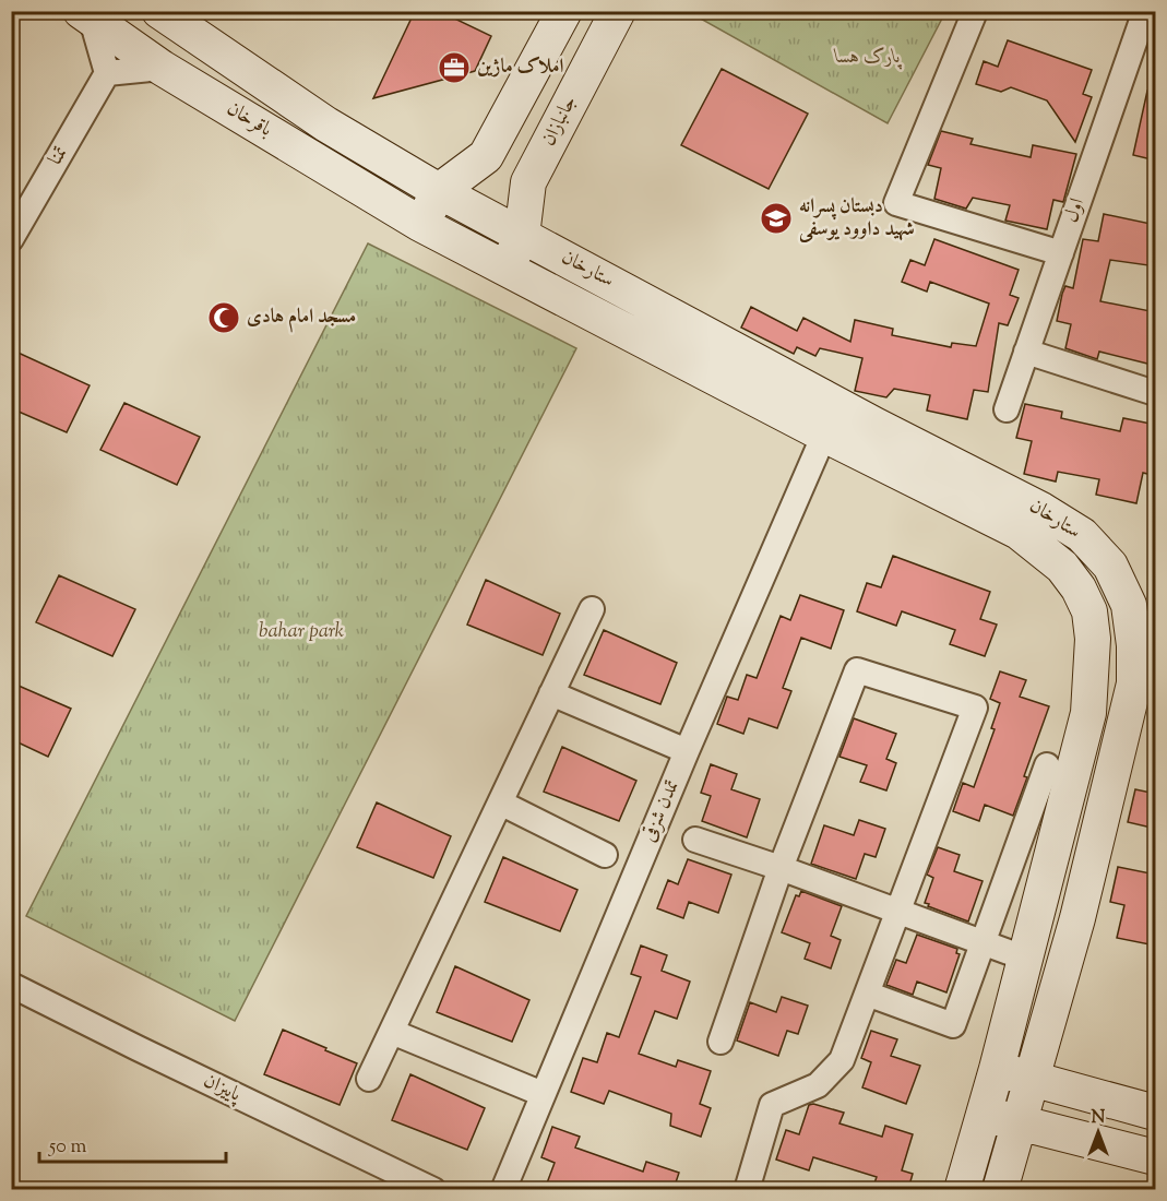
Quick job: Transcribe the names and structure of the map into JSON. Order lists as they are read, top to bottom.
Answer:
{
  "streets": {
    "main road": ["باقرخان", "جانبازان", "ستارخان"],
    "street": [
      "تمنا",
      "اول",
      "تمدن شزقی",
      "پاییزان"
    ]
  },
  "crossings": [
    ["باقرخان", "جانبازان"],
    ["باقرخان", "ستارخان"],
    ["جانبازان", "ستارخان"],
    ["ستارخان", "تمدن شزقی"]
  ],
  "parks": ["پارک هسا", "bahar park"],
  "places": {
    "office": ["املاک ماژین"],
    "school or university": ["دبستان پسرانه شهید داوود یوسفی"],
    "mosque": ["مسجد امام هادی"]
  },
  "scale_bar": "50 m",
  "north": "top"
}
